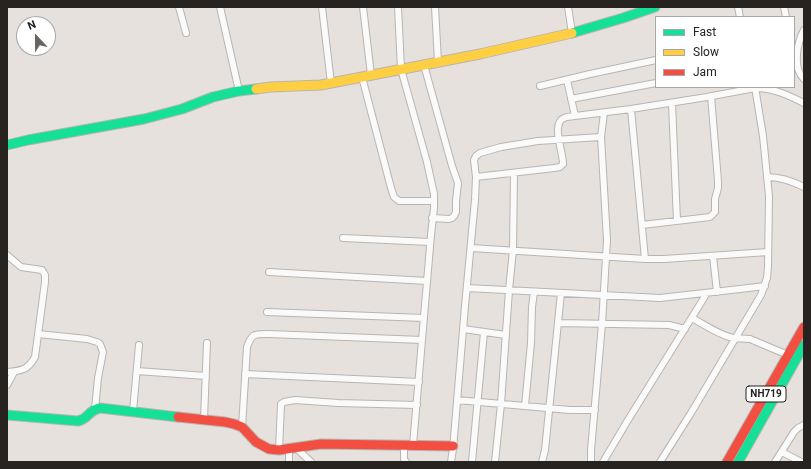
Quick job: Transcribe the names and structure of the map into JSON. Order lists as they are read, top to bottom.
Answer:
{
  "streets": {
    "main road": ["NH719"]
  },
  "legend": ["Fast", "Slow", "Jam"],
  "north": "top"
}
